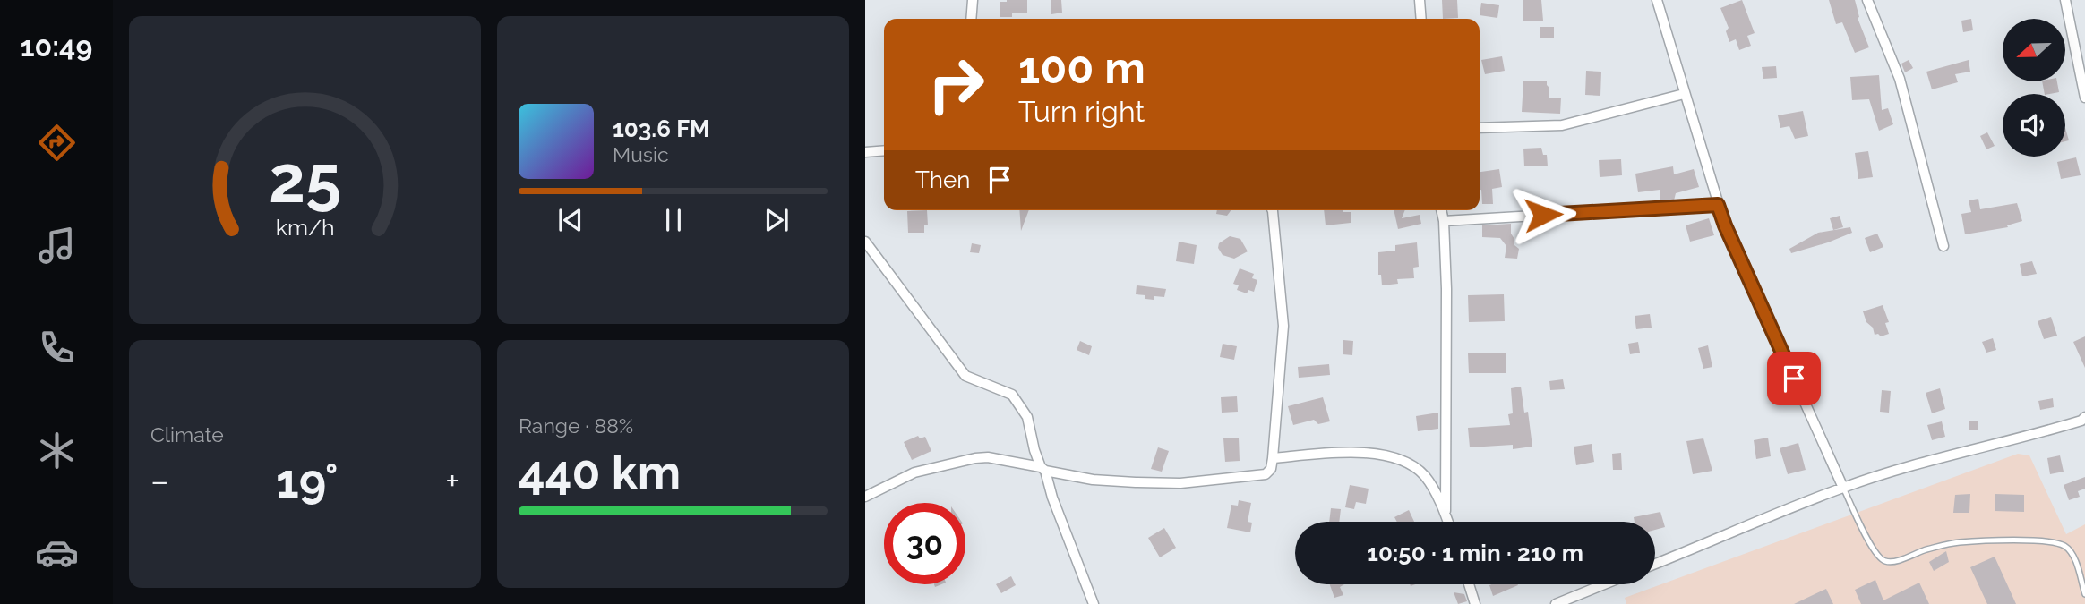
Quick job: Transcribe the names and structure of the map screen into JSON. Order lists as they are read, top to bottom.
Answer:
{
  "north": "left",
  "page": {
    "tabs": "10:49",
    "turn": ["100 m", "Turn right"],
    "song": ["103.6 FM", "Music"],
    "then": "Then",
    "tile": [
      "Climate",
      ["Range · 88%", "440 km"]
    ],
    "heat": ["−", "19°", "+"],
    "limit": "30",
    "trip": "10:50 · 1 min · 210 m",
    "gauge": ["25", "km/h"]
  }
}
